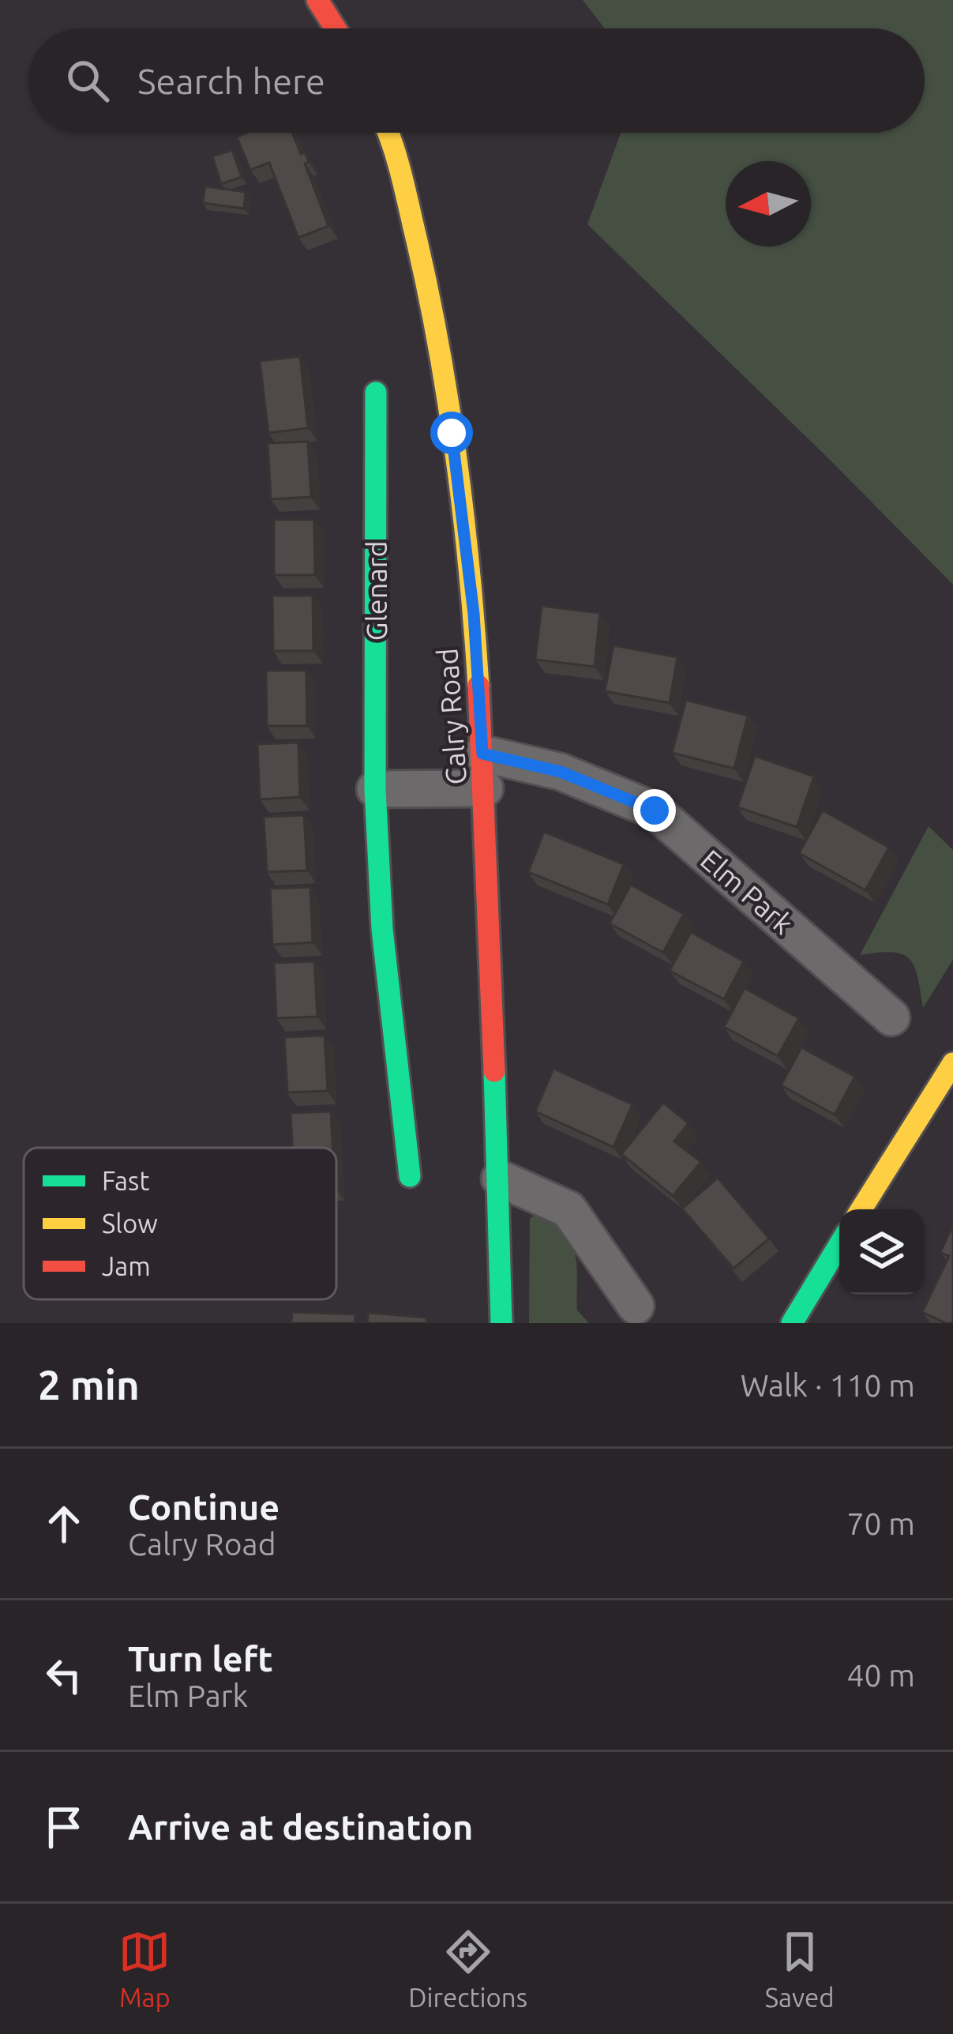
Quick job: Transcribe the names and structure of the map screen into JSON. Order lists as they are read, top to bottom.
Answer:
{
  "streets": {
    "main road": ["Glenard", "Calry Road"],
    "street": ["Elm Park"]
  },
  "crossings": [
    ["Calry Road", "Elm Park"]
  ],
  "legend": ["Fast", "Slow", "Jam"],
  "north": "left",
  "page": {
    "search": "Search here",
    "heading": ["2 min", "Walk · 110 m"],
    "list": [
      ["Continue", "Calry Road", "70 m"],
      ["Turn left", "Elm Park", "40 m"],
      "Arrive at destination"
    ],
    "nav": ["Map", "Directions", "Saved"]
  }
}
